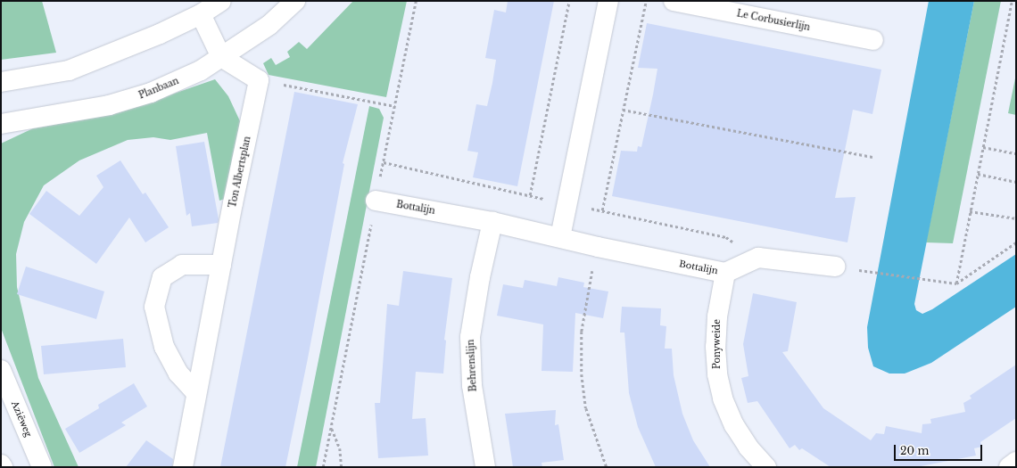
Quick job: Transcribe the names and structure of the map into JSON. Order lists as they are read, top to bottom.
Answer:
{
  "streets": {
    "street": [
      "Le Corbusierlijn",
      "Planbaan",
      "Ton Albertsplan",
      "Bottalijn",
      "Ponyweide",
      "Behrenslijn",
      "Aziëweg"
    ]
  },
  "crossings": [
    ["Bottalijn", "Ponyweide"],
    ["Bottalijn", "Behrenslijn"]
  ],
  "scale_bar": "20 m"
}
